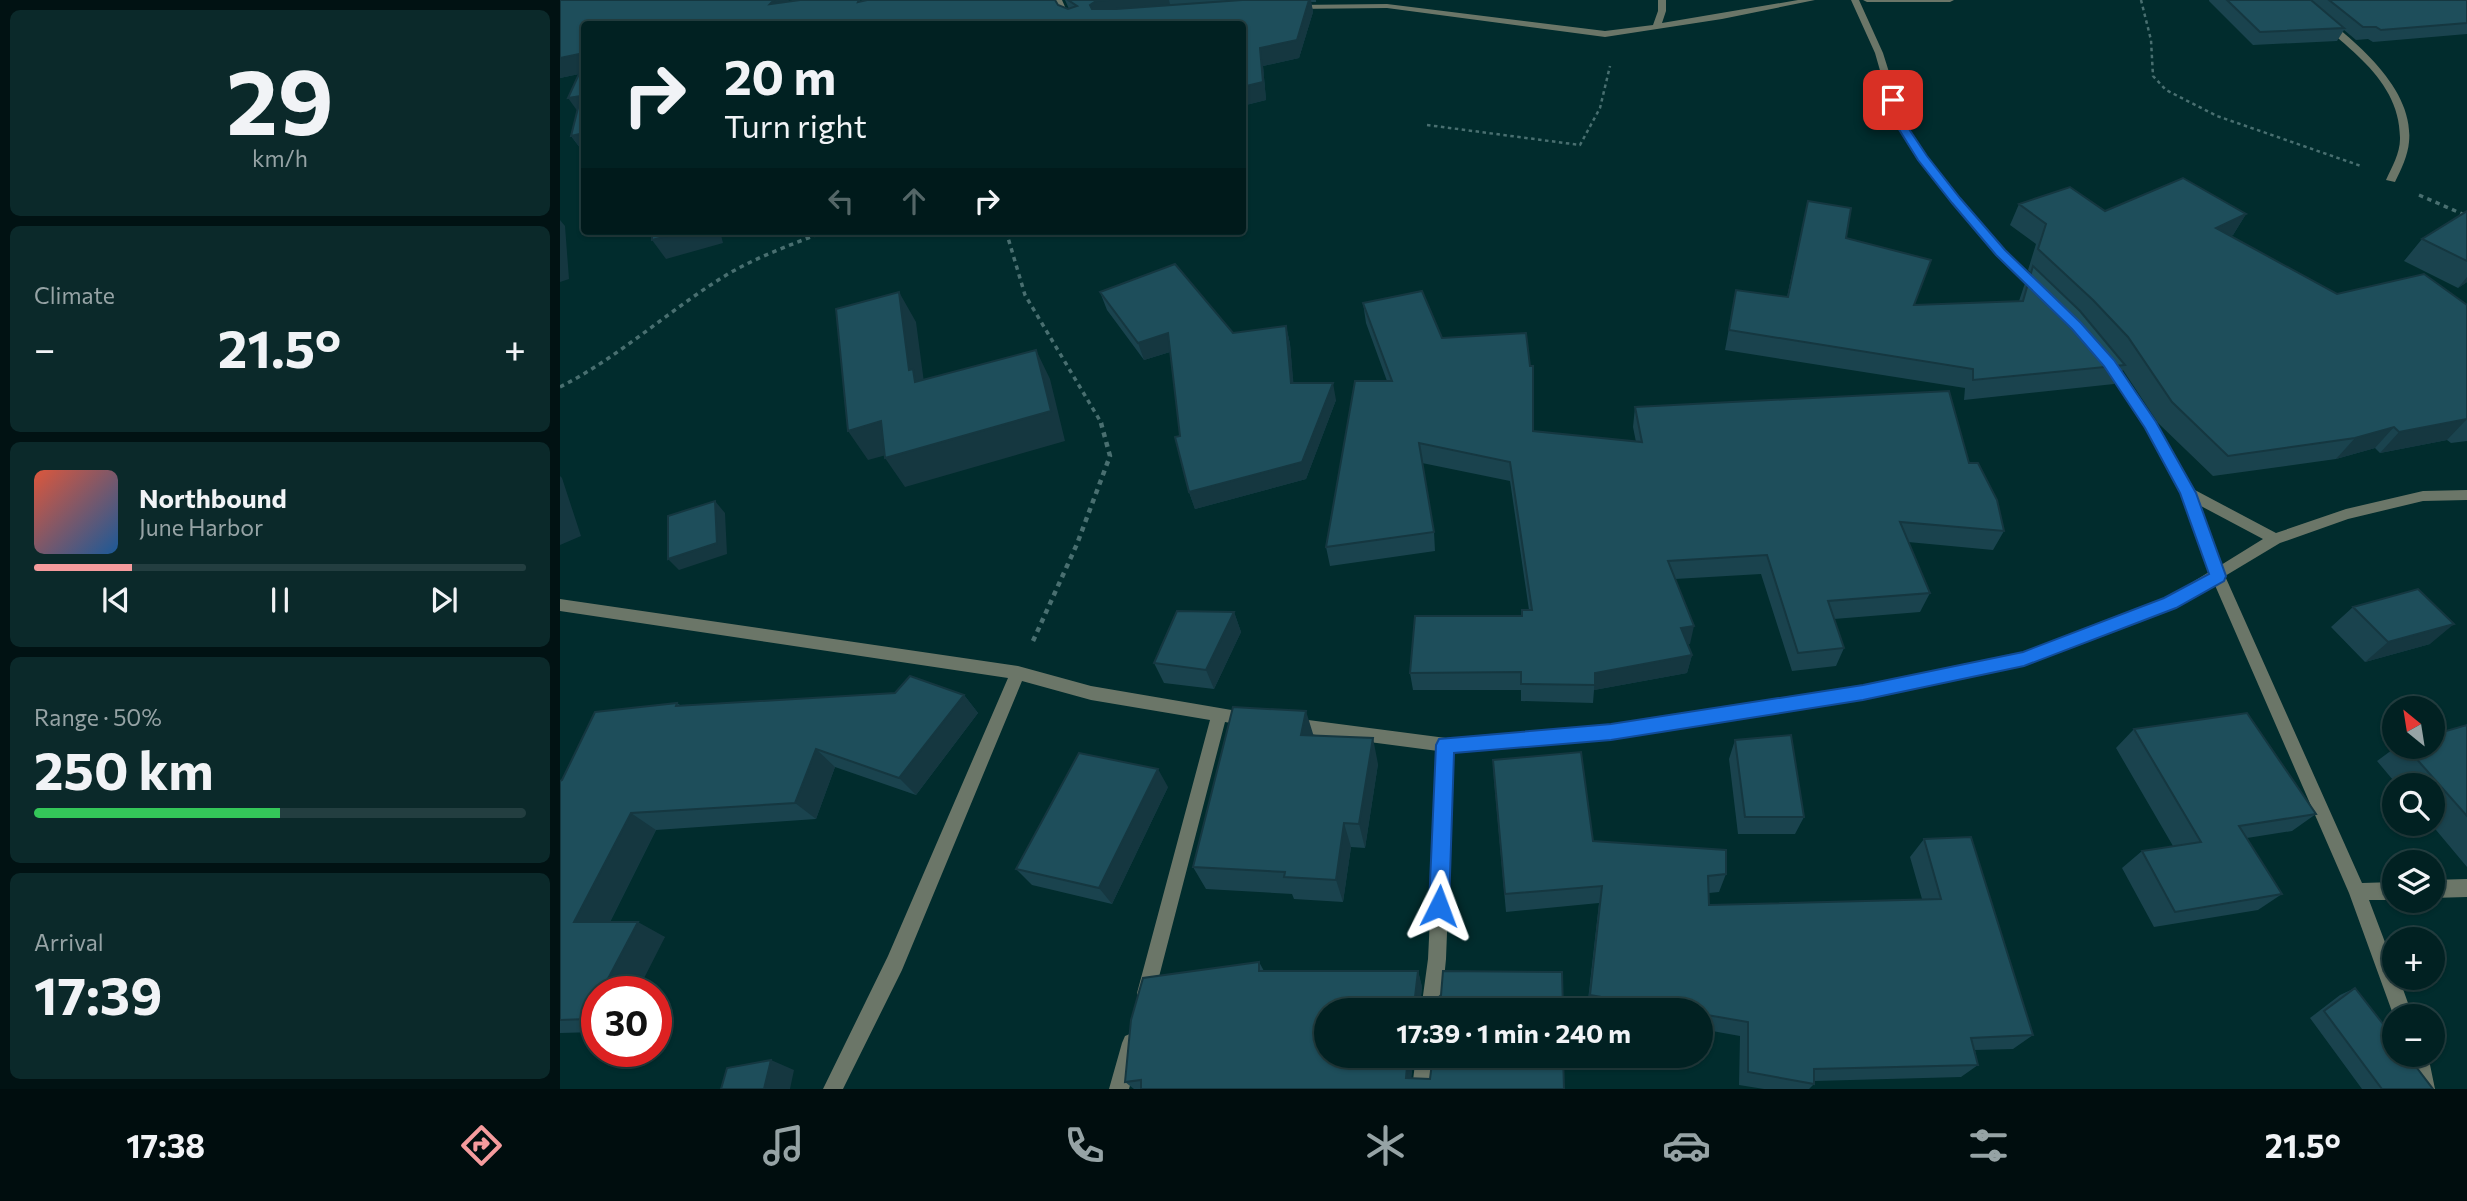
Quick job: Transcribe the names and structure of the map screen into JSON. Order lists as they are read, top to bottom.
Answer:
{
  "north": "top left",
  "page": {
    "tile": [
      ["29", "km/h"],
      "Climate",
      ["Range · 50%", "250 km"],
      ["Arrival", "17:39"]
    ],
    "turn": ["20 m", "Turn right"],
    "heat": ["−", "21.5°", "+"],
    "song": ["Northbound", "June Harbor"],
    "map_buttons": ["+", "−"],
    "limit": "30",
    "trip": "17:39 · 1 min · 240 m",
    "tabs": ["17:38", "21.5°"]
  }
}
